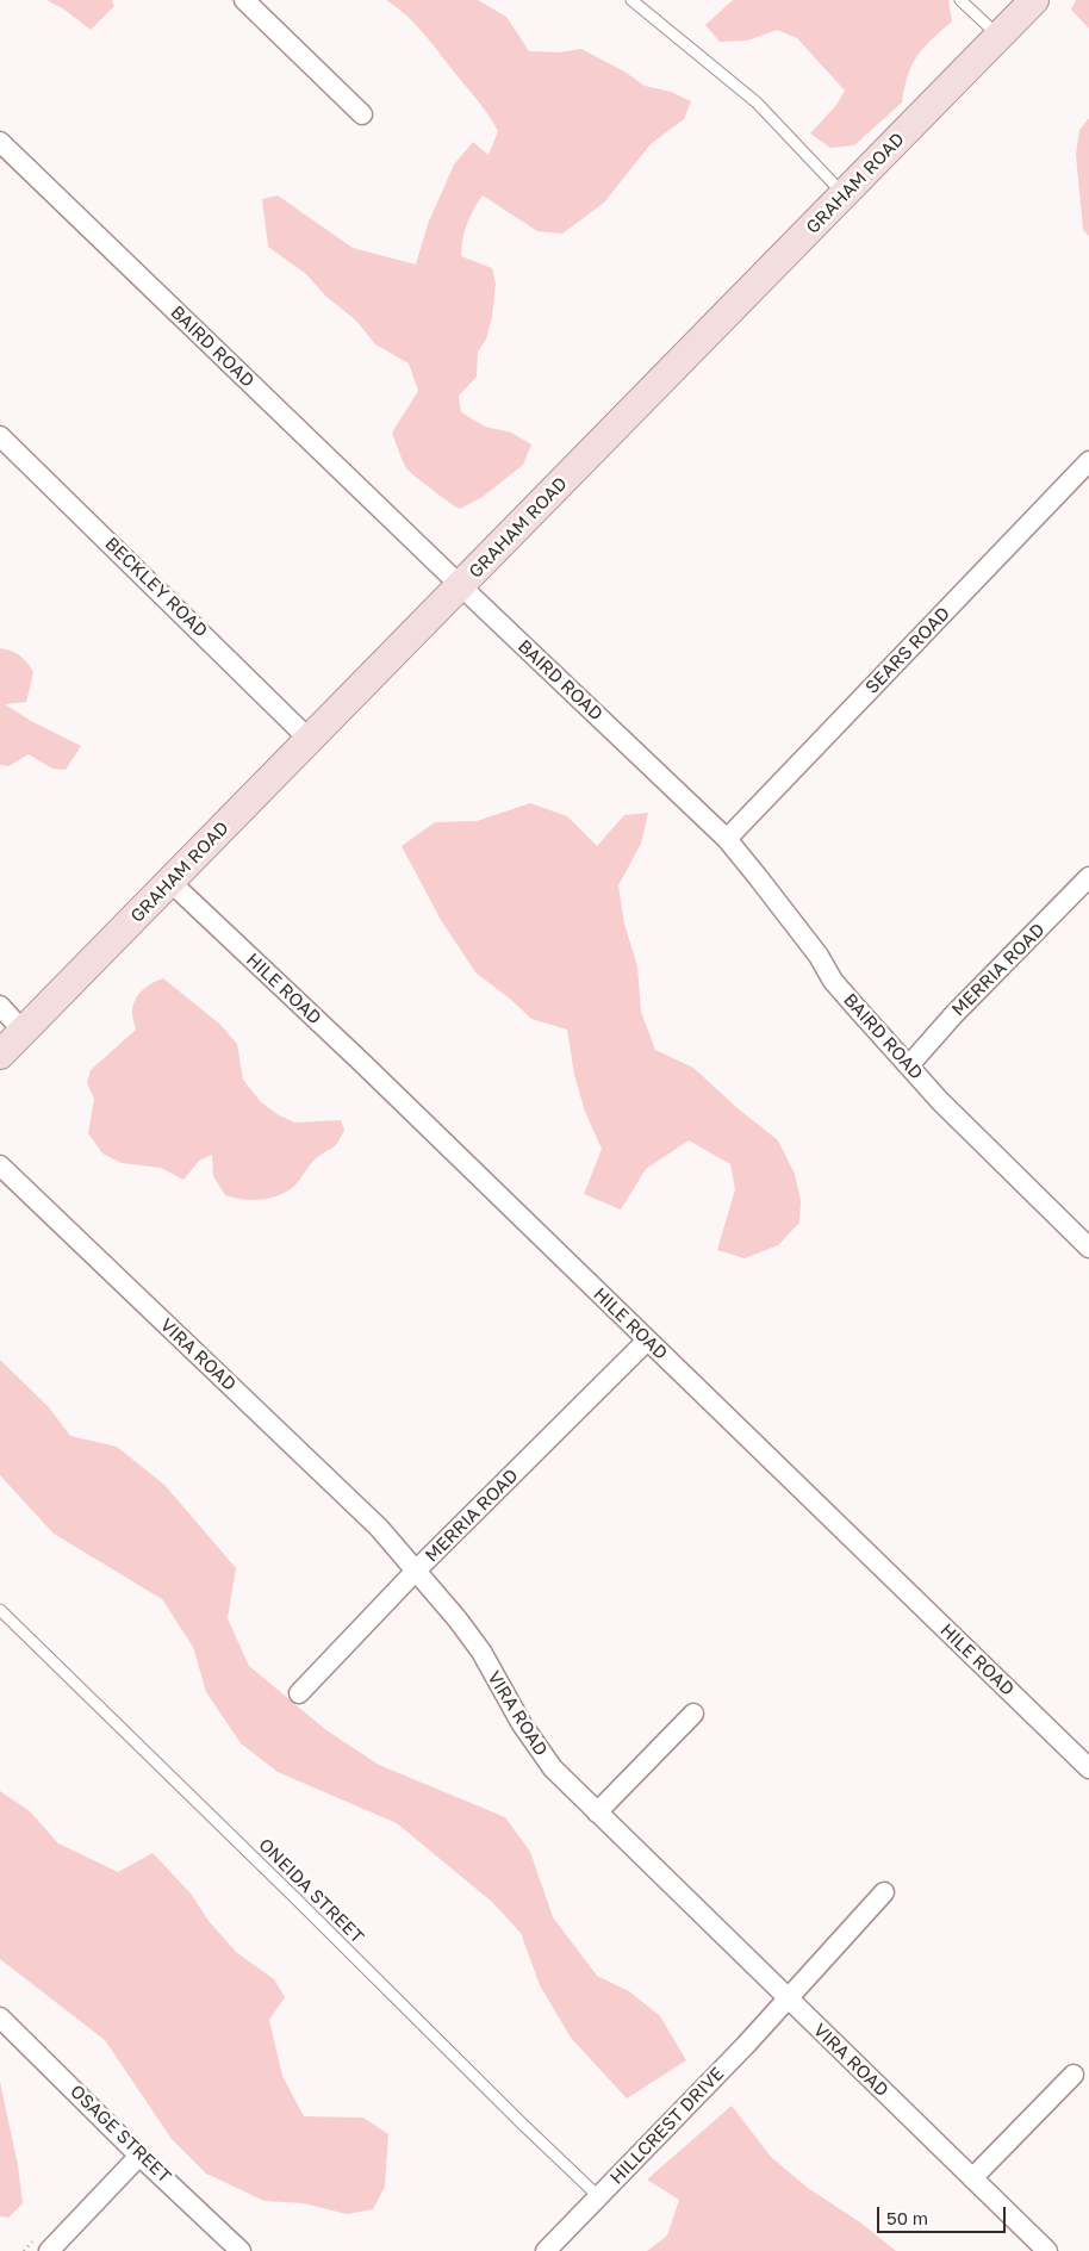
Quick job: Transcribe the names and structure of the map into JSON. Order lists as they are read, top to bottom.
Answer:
{
  "streets": {
    "main road": ["GRAHAM ROAD"],
    "street": [
      "BAIRD ROAD",
      "BECKLEY ROAD",
      "SEARS ROAD",
      "MERRIA ROAD",
      "HILE ROAD",
      "VIRA ROAD",
      "HILLCREST DRIVE",
      "OSAGE STREET"
    ],
    "lane": ["ONEIDA STREET"]
  },
  "crossings": [
    ["GRAHAM ROAD", "BAIRD ROAD"],
    ["GRAHAM ROAD", "BECKLEY ROAD"],
    ["GRAHAM ROAD", "HILE ROAD"],
    ["BAIRD ROAD", "SEARS ROAD"],
    ["BAIRD ROAD", "MERRIA ROAD"],
    ["MERRIA ROAD", "HILE ROAD"],
    ["MERRIA ROAD", "VIRA ROAD"],
    ["VIRA ROAD", "HILLCREST DRIVE"],
    ["ONEIDA STREET", "HILLCREST DRIVE"]
  ],
  "scale_bar": "50 m"
}
